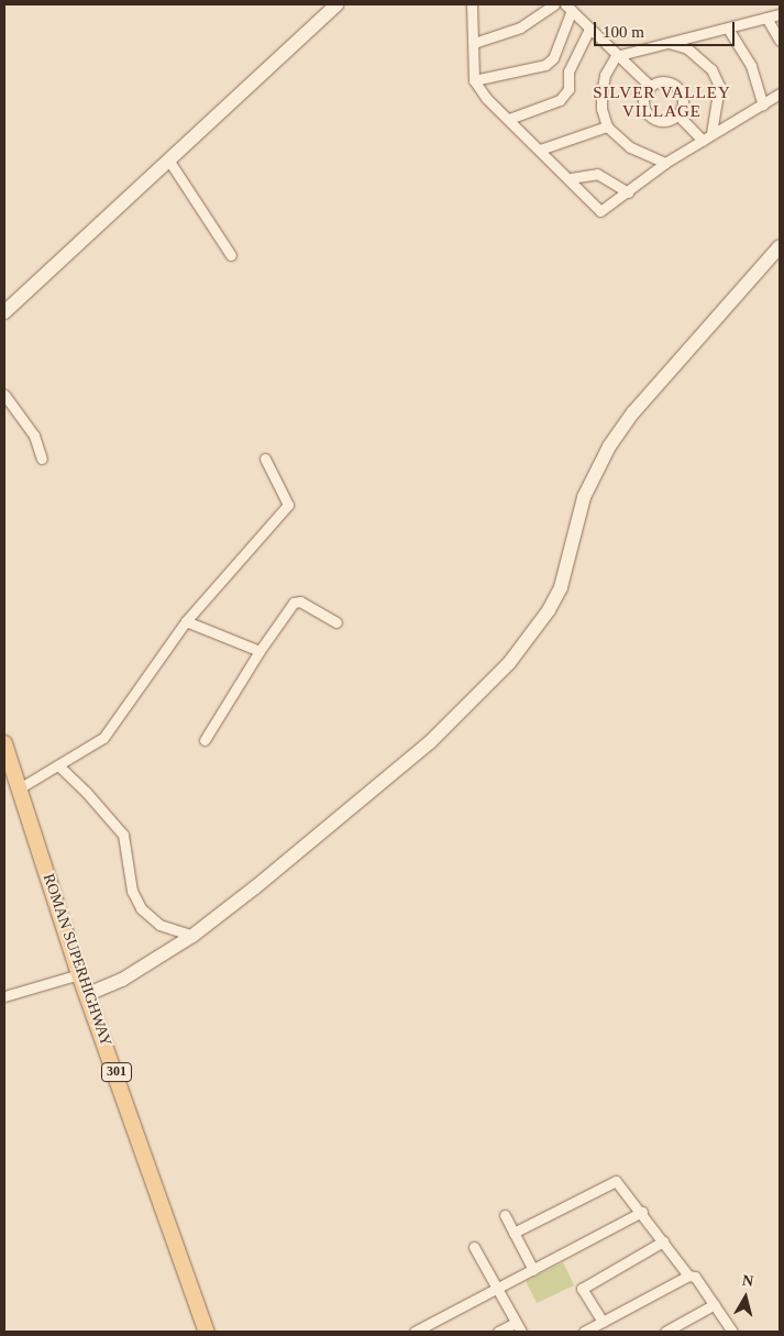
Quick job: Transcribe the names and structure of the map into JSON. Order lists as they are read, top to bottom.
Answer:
{
  "streets": {
    "main road": ["ROMAN SUPERHIGHWAY", "301"]
  },
  "districts": ["SILVER VALLEY VILLAGE"],
  "scale_bar": "100 m",
  "north": "top"
}
